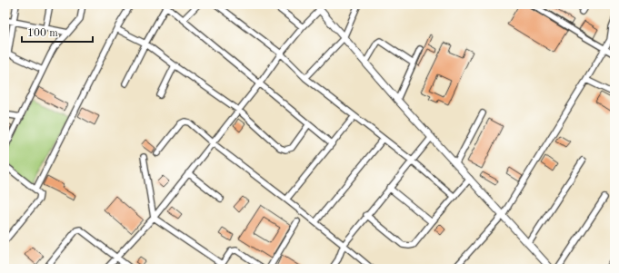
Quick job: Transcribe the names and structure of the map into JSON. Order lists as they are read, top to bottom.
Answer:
{
  "scale_bar": "100 m"
}
